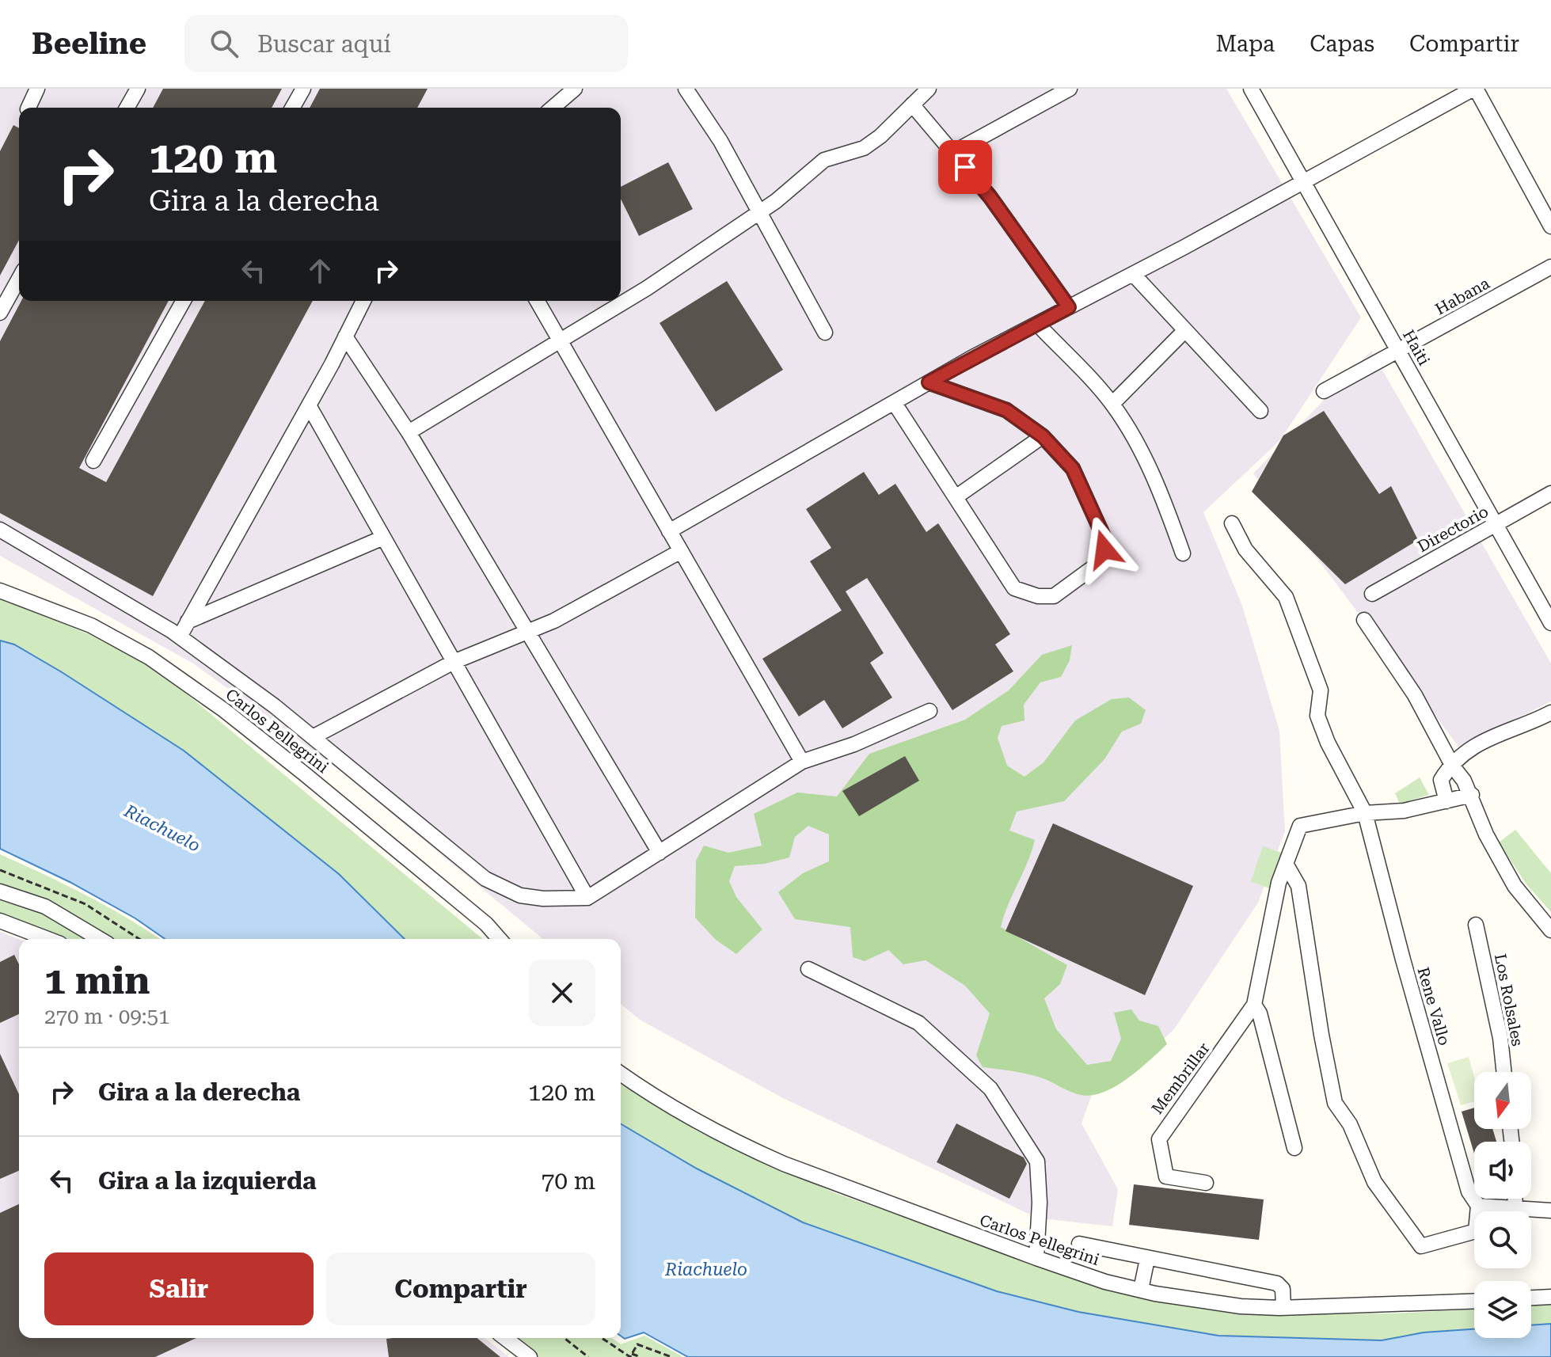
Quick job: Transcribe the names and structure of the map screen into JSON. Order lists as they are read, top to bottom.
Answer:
{
  "streets": {
    "street": [
      "Habana",
      "Haiti",
      "Directorio",
      "Carlos Pellegrini",
      "Los Rolsales",
      "Rene Vallo",
      "Membrillar"
    ]
  },
  "crossings": [
    ["Habana", "Haiti"],
    ["Haiti", "Directorio"]
  ],
  "water": ["Riachuelo"],
  "north": "bottom",
  "page": {
    "header": "Beeline",
    "search": "Buscar aquí",
    "nav": ["Mapa", "Capas", "Compartir"],
    "turn": ["120 m", "Gira a la derecha"],
    "heading": ["1 min", "270 m · 09:51"],
    "list": [
      {
        "name": "Gira a la derecha",
        "value": "120 m"
      },
      {
        "name": "Gira a la izquierda",
        "value": "70 m"
      }
    ],
    "buttons": ["Salir", "Compartir"]
  }
}
